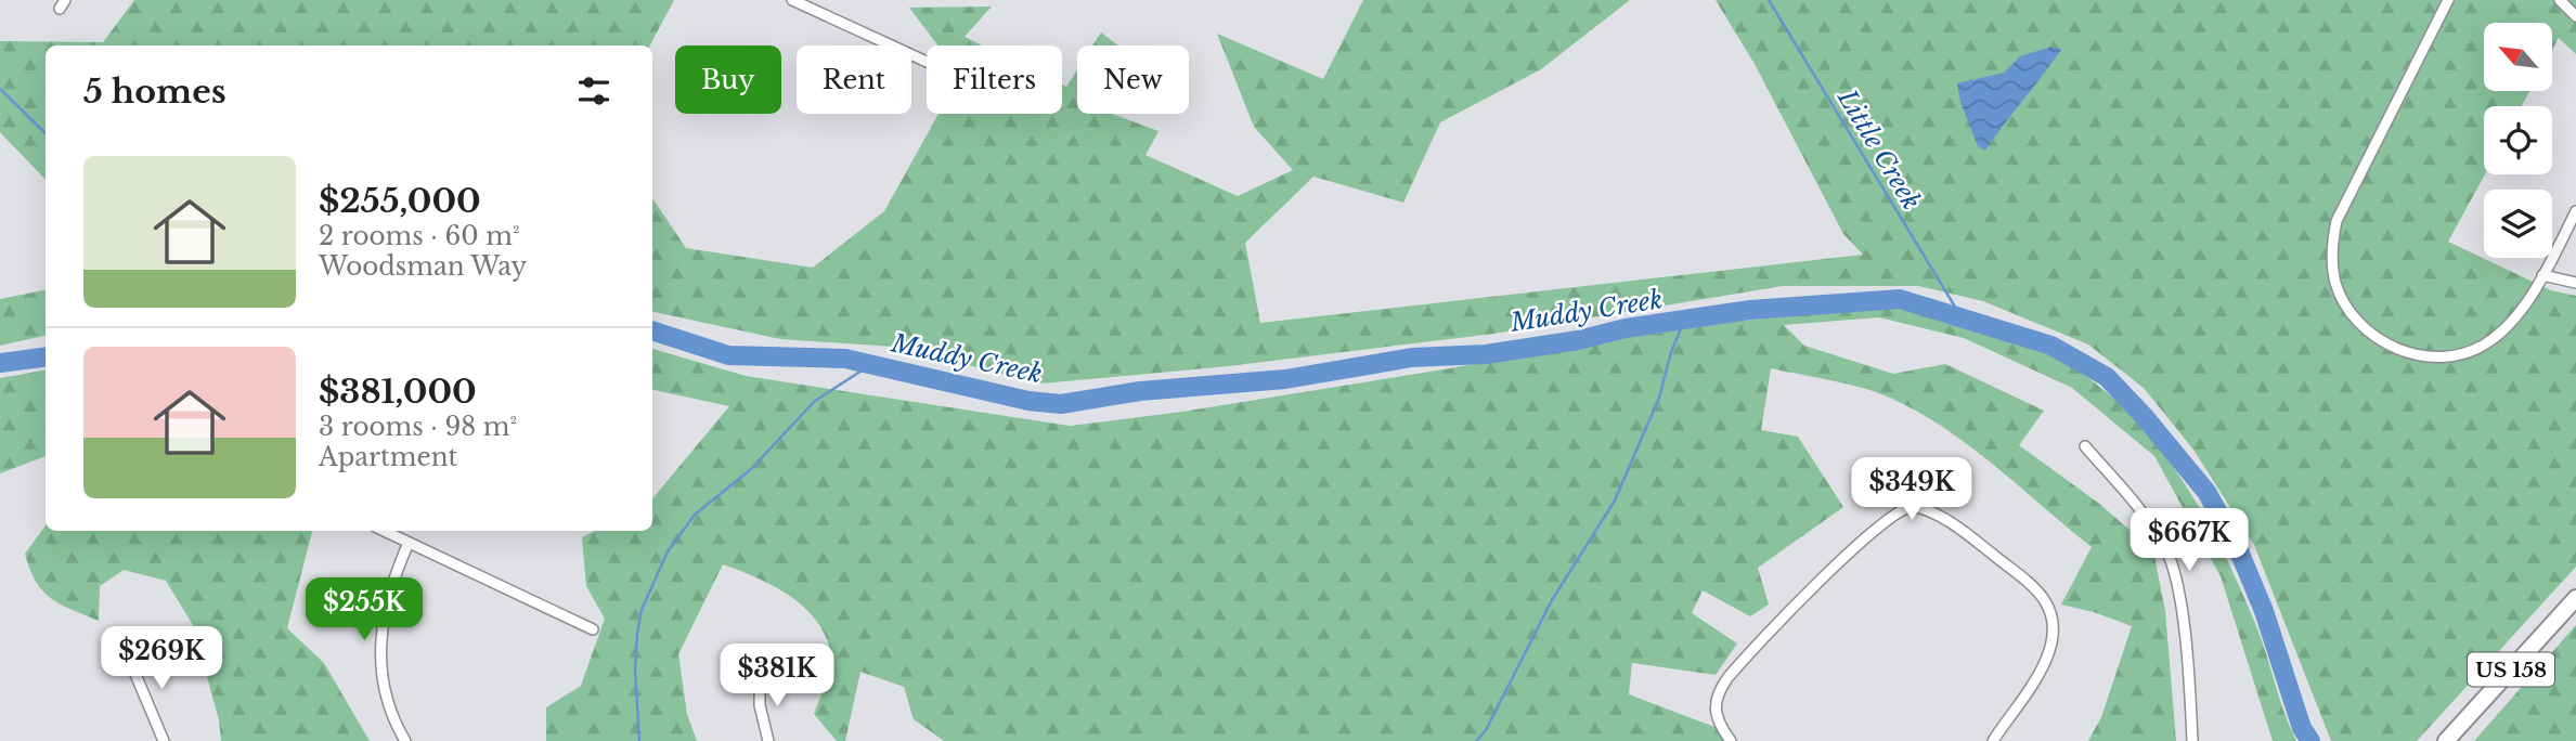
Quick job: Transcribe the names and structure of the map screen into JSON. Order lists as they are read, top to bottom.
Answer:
{
  "streets": {
    "main road": ["US 158"]
  },
  "water": ["Little Creek", "Muddy Creek"],
  "north": "top left",
  "page": {
    "chip": [
      "Buy",
      "Rent",
      "Filters",
      "New"
    ],
    "heading": "5 homes",
    "list": [
      {
        "name": "$255,000",
        "note": "2 rooms · 60 m² · Woodsman Way"
      },
      {
        "name": "$381,000",
        "note": "3 rooms · 98 m² · Apartment"
      }
    ],
    "price": [
      "$349K",
      "$667K",
      "$255K",
      "$269K",
      "$381K"
    ]
  }
}
